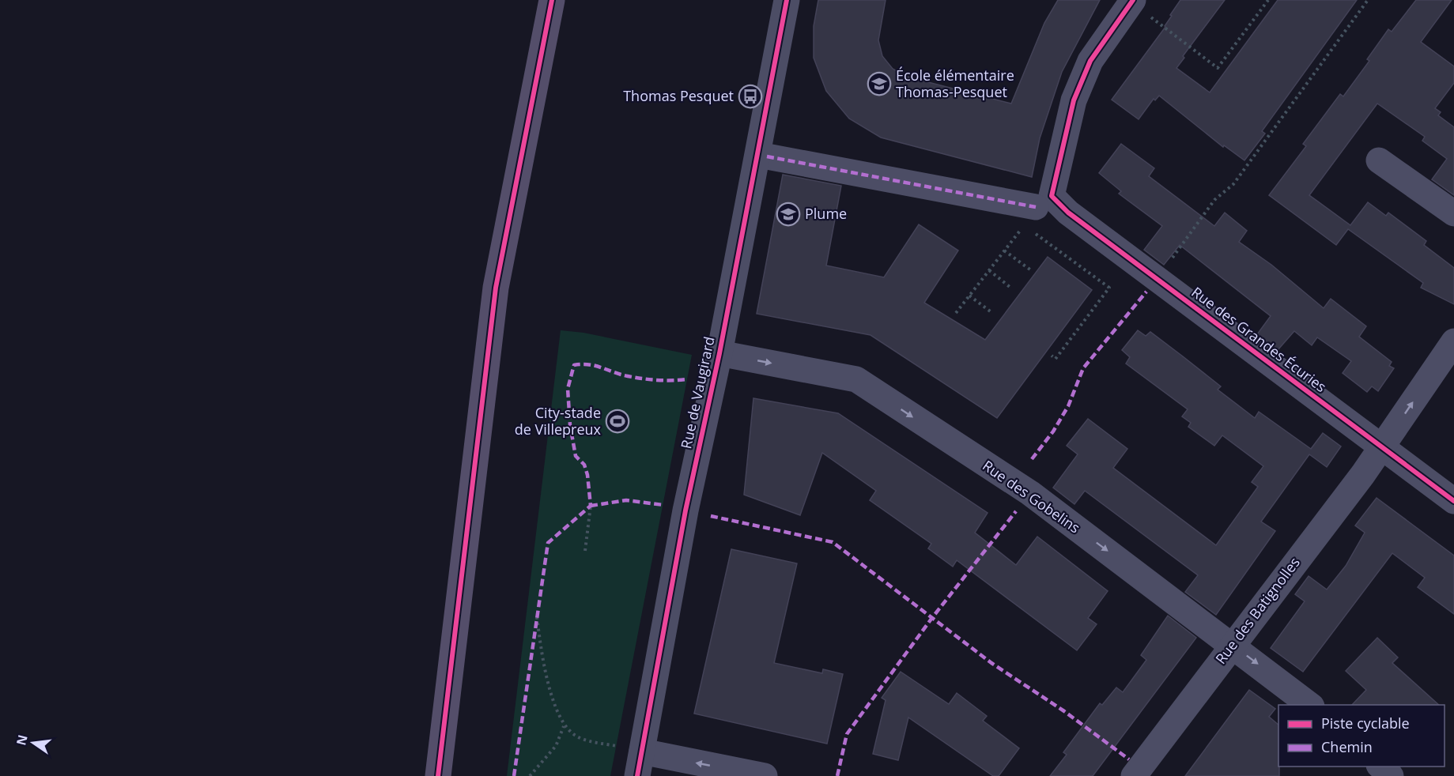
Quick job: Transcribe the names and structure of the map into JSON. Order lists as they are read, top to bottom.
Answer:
{
  "streets": {
    "street": [
      "Rue des Grandes Écuries",
      "Rue de Vaugirard",
      "Rue des Gobelins",
      "Rue des Batignolles"
    ]
  },
  "crossings": [
    ["Rue des Grandes Écuries", "Rue des Batignolles"],
    ["Rue de Vaugirard", "Rue des Gobelins"],
    ["Rue des Gobelins", "Rue des Batignolles"]
  ],
  "places": {
    "school or university": ["École élémentaire Thomas-Pesquet", "Plume"],
    "bus stop": ["Thomas Pesquet"],
    "sports": ["City-stade de Villepreux"]
  },
  "legend": ["Piste cyclable", "Chemin"],
  "north": "left"
}
